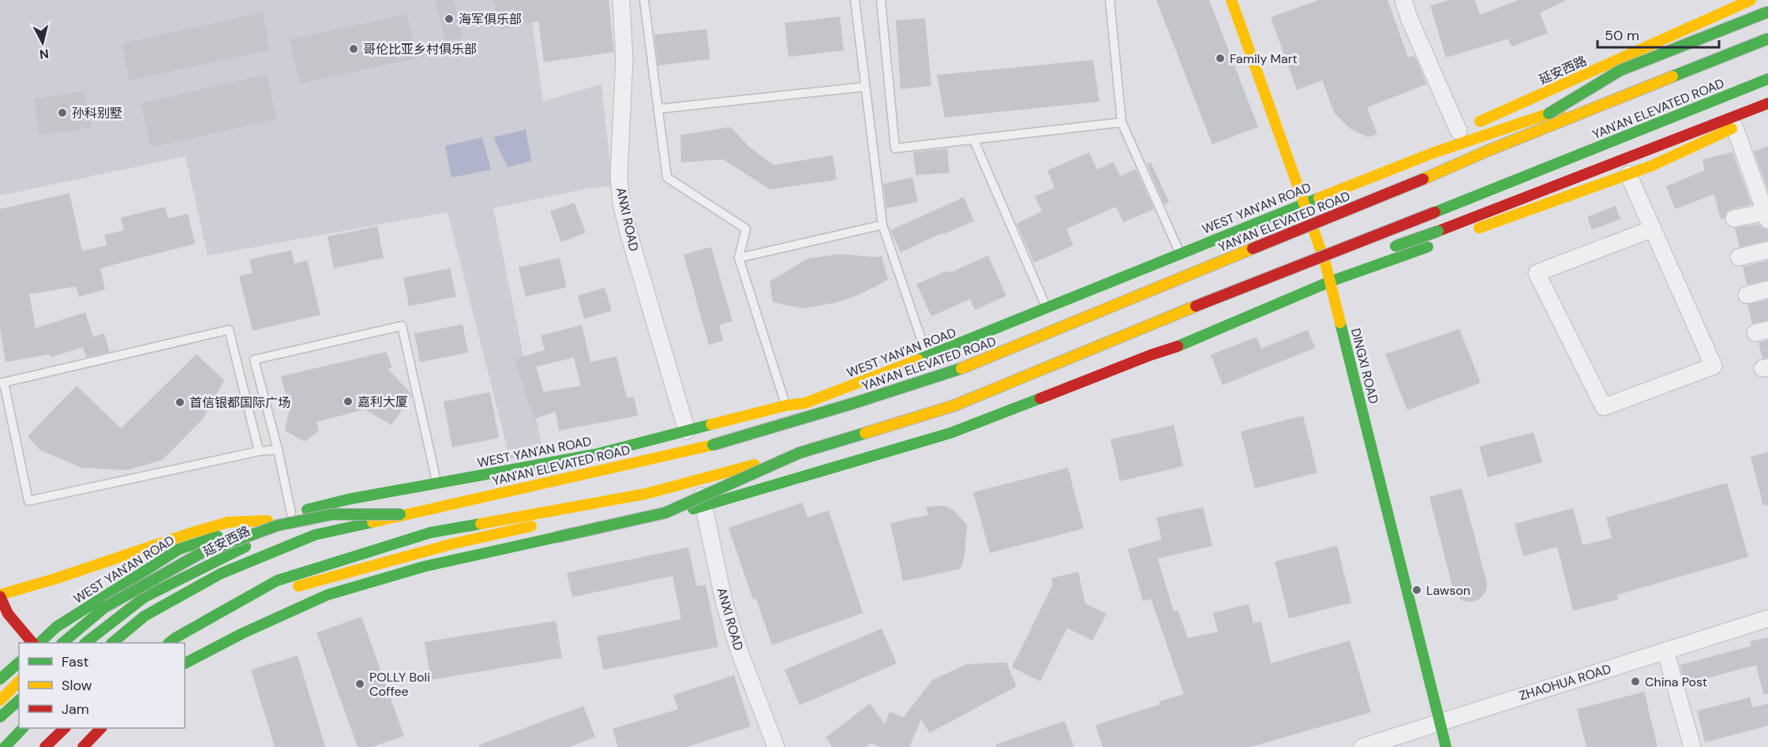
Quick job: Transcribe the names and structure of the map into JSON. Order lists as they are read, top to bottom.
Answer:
{
  "streets": {
    "main road": [
      "延安西路",
      "YAN'AN ELEVATED ROAD",
      "WEST YAN'AN ROAD",
      "DINGXI ROAD"
    ],
    "street": ["ANXI ROAD", "ZHAOHUA ROAD"]
  },
  "crossings": [
    ["延安西路", "WEST YAN'AN ROAD"],
    ["YAN'AN ELEVATED ROAD", "WEST YAN'AN ROAD"],
    ["WEST YAN'AN ROAD", "ANXI ROAD"],
    ["WEST YAN'AN ROAD", "DINGXI ROAD"],
    ["DINGXI ROAD", "ZHAOHUA ROAD"]
  ],
  "places": [
    "海军俱乐部",
    "哥伦比亚乡村俱乐部",
    "Family Mart",
    "孙科别墅",
    "嘉利大厦",
    "首信银都国际广场",
    "Lawson",
    "China Post",
    "POLLY Boli Coffee"
  ],
  "legend": ["Fast", "Slow", "Jam"],
  "scale_bar": "50 m",
  "north": "bottom"
}
